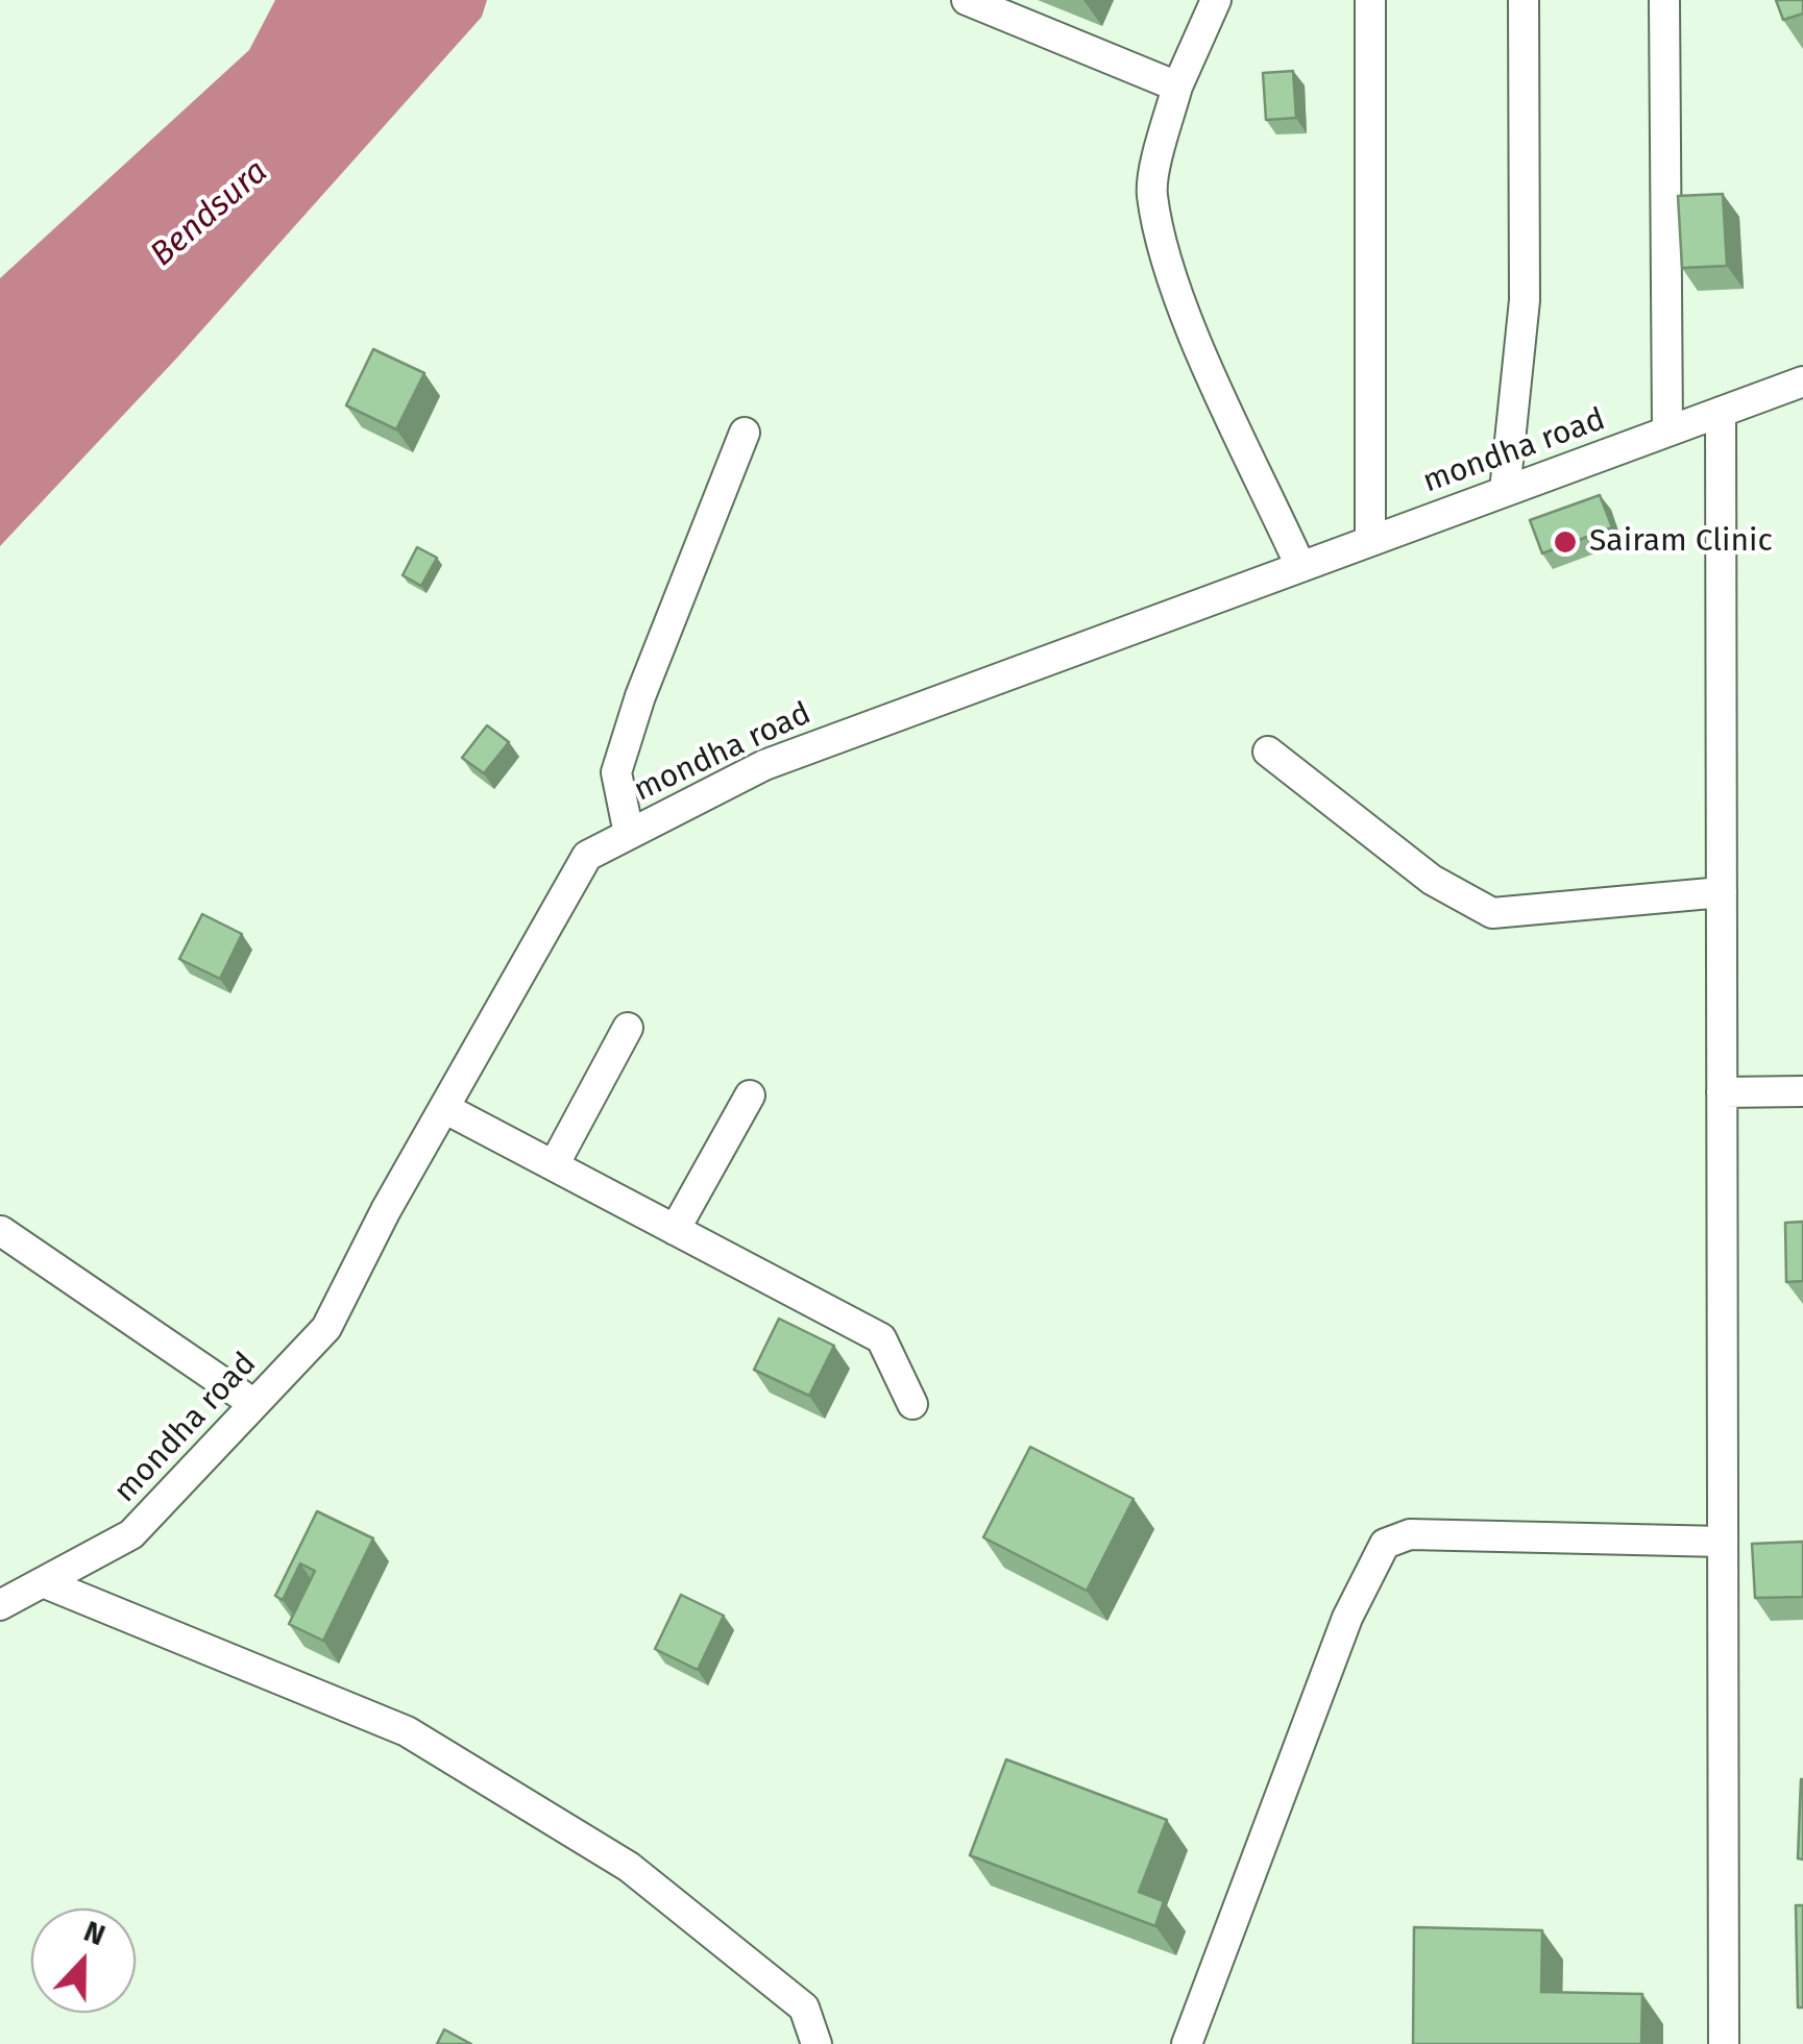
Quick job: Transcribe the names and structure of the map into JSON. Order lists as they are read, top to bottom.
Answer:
{
  "streets": {
    "street": ["mondha road"]
  },
  "water": ["Bendsura"],
  "places": ["Sairam Clinic"],
  "north": "top"
}
